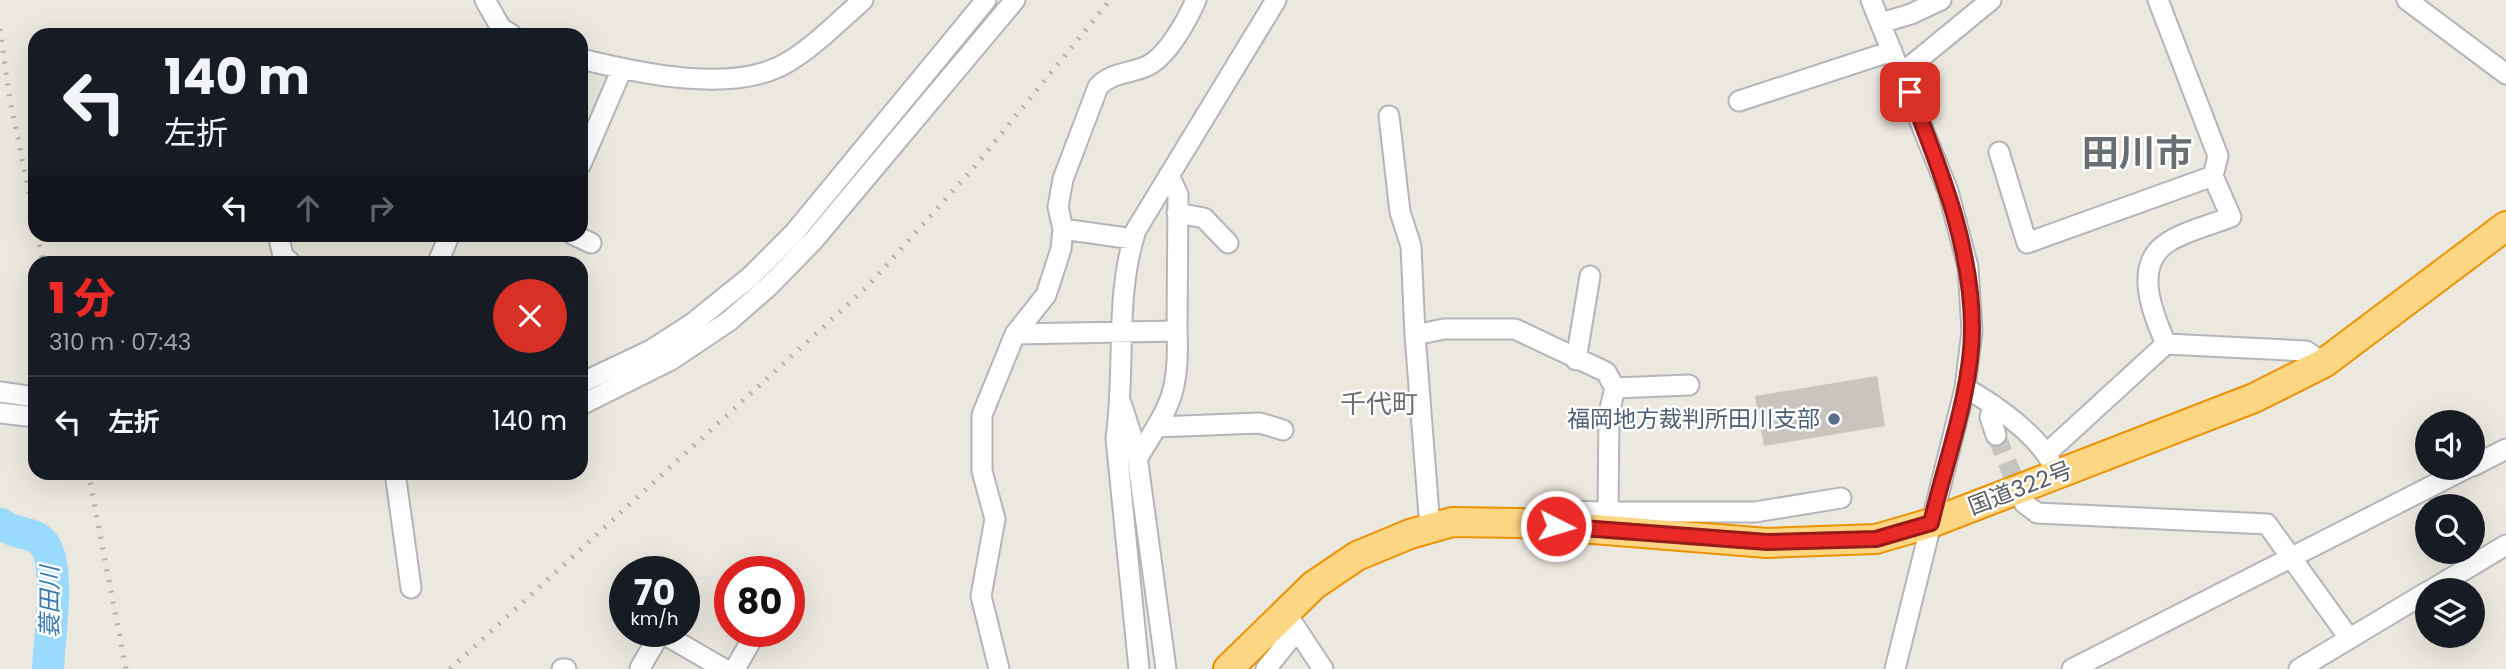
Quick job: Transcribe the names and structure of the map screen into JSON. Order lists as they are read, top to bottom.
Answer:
{
  "streets": {
    "highway": ["国道322号"]
  },
  "districts": ["田川市", "千代町"],
  "water": ["蓑田川"],
  "places": ["福岡地方裁判所田川支部"],
  "page": {
    "turn": ["140 m", "左折"],
    "heading": ["1 分", "310 m · 07:43"],
    "list": [
      {
        "name": "左折",
        "value": "140 m"
      }
    ],
    "speed": "70 km/h",
    "limit": "80"
  }
}
